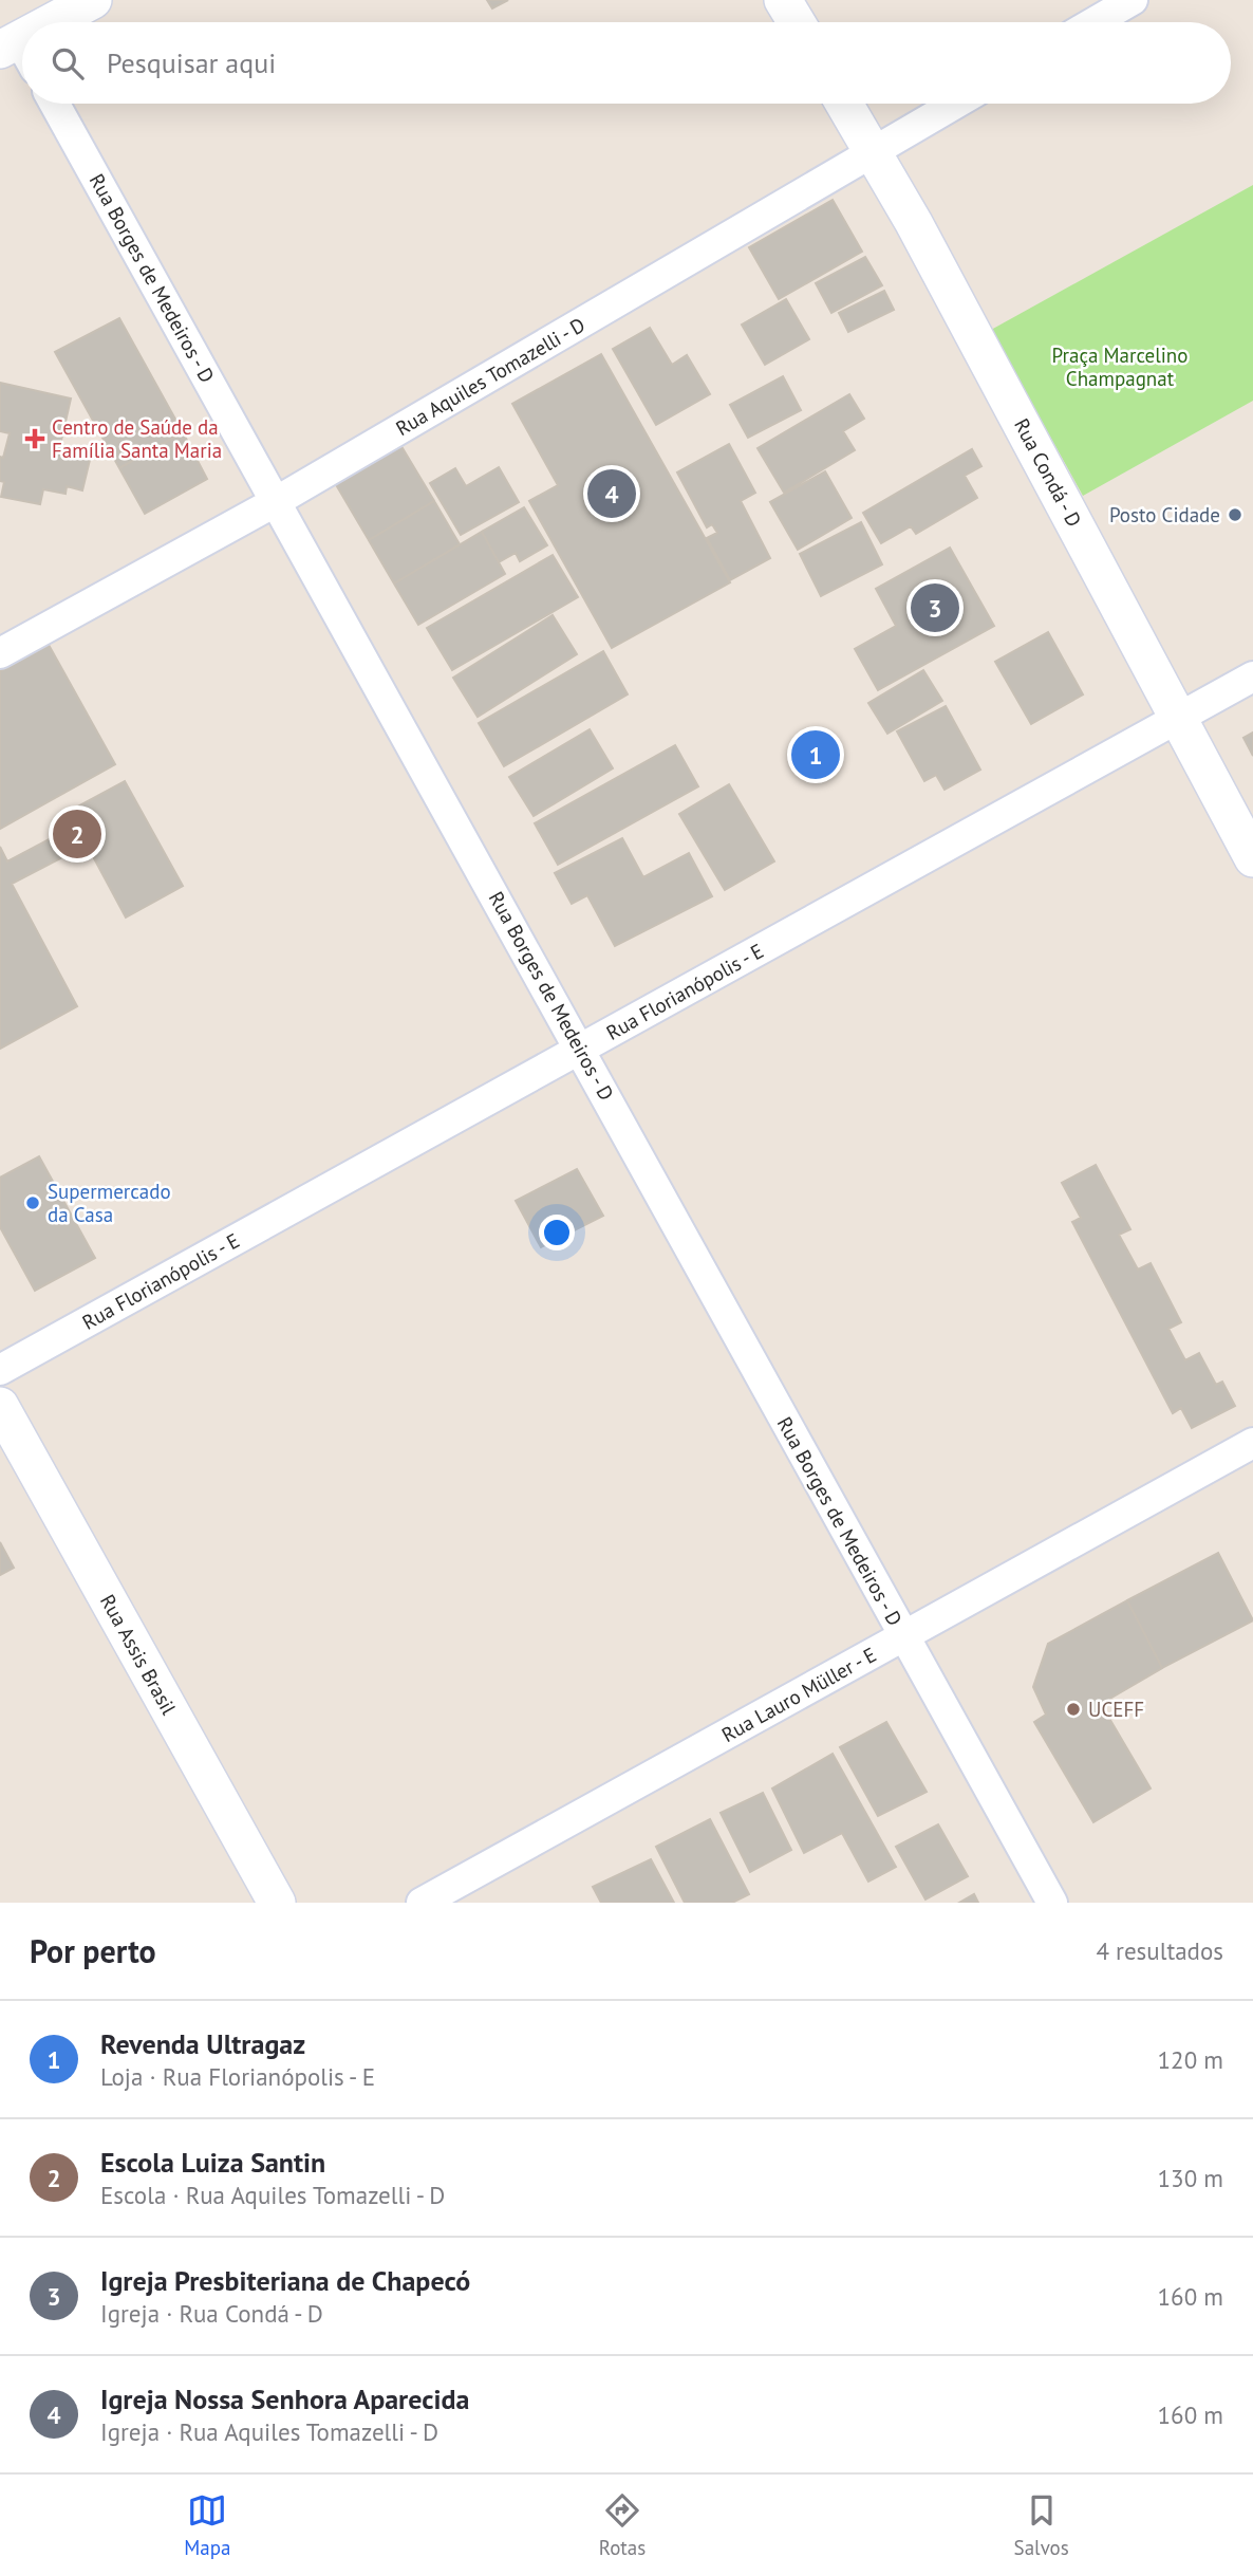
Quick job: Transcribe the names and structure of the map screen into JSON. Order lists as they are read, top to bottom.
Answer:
{
  "streets": {
    "street": [
      "Rua Borges de Medeiros - D",
      "Rua Aquiles Tomazelli - D",
      "Rua Condá - D",
      "Rua Florianópolis - E",
      "Rua Assis Brasil",
      "Rua Lauro Müller - E"
    ]
  },
  "crossings": [
    ["Rua Borges de Medeiros - D", "Rua Aquiles Tomazelli - D"],
    ["Rua Borges de Medeiros - D", "Rua Florianópolis - E"],
    ["Rua Borges de Medeiros - D", "Rua Lauro Müller - E"],
    ["Rua Aquiles Tomazelli - D", "Rua Condá - D"],
    ["Rua Condá - D", "Rua Florianópolis - E"]
  ],
  "parks": ["Praça Marcelino Champagnat"],
  "places": {
    "health": ["Centro de Saúde da Família Santa Maria"],
    "other": ["Posto Cidade", "Supermercado da Casa", "UCEFF"]
  },
  "page": {
    "search": "Pesquisar aqui",
    "pins": [
      "4",
      "3",
      "1",
      "2"
    ],
    "heading": ["Por perto", "4 resultados"],
    "list": [
      {
        "mark": "1",
        "name": "Revenda Ultragaz",
        "note": "Loja · Rua Florianópolis - E",
        "value": "120 m"
      },
      {
        "mark": "2",
        "name": "Escola Luiza Santin",
        "note": "Escola · Rua Aquiles Tomazelli - D",
        "value": "130 m"
      },
      {
        "mark": "3",
        "name": "Igreja Presbiteriana de Chapecó",
        "note": "Igreja · Rua Condá - D",
        "value": "160 m"
      },
      {
        "mark": "4",
        "name": "Igreja Nossa Senhora Aparecida",
        "note": "Igreja · Rua Aquiles Tomazelli - D",
        "value": "160 m"
      }
    ],
    "nav": ["Mapa", "Rotas", "Salvos"]
  }
}
